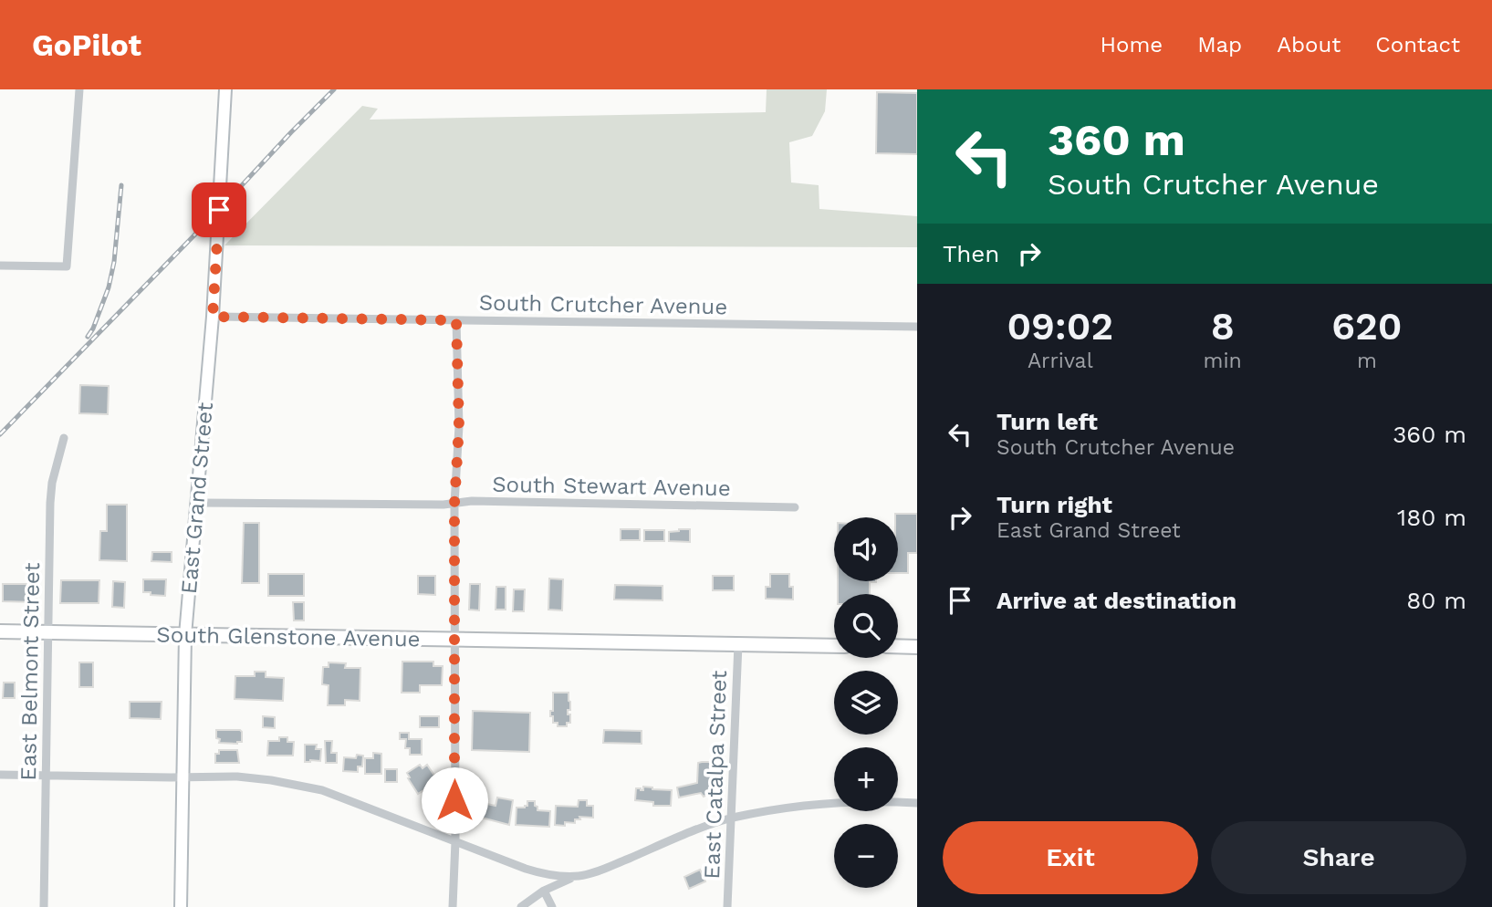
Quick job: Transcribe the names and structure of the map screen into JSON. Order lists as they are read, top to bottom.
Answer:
{
  "streets": {
    "main road": ["East Grand Street", "South Glenstone Avenue"],
    "street": [
      "South Crutcher Avenue",
      "South Stewart Avenue",
      "East Belmont Street",
      "East Catalpa Street"
    ]
  },
  "crossings": [
    ["South Crutcher Avenue", "East Grand Street"],
    ["South Stewart Avenue", "East Grand Street"],
    ["East Grand Street", "South Glenstone Avenue"],
    ["South Glenstone Avenue", "East Belmont Street"],
    ["South Glenstone Avenue", "East Catalpa Street"]
  ],
  "page": {
    "header": "GoPilot",
    "nav": [
      "Home",
      "Map",
      "About",
      "Contact"
    ],
    "turn": ["360 m", "South Crutcher Avenue"],
    "then": "Then",
    "eta": [
      "09:02",
      "Arrival",
      "8",
      "min",
      "620",
      "m"
    ],
    "list": [
      {
        "name": "Turn left",
        "note": "South Crutcher Avenue",
        "value": "360 m"
      },
      {
        "name": "Turn right",
        "note": "East Grand Street",
        "value": "180 m"
      },
      {
        "name": "Arrive at destination",
        "value": "80 m"
      }
    ],
    "map_buttons": ["+", "−"],
    "buttons": ["Exit", "Share"]
  }
}
